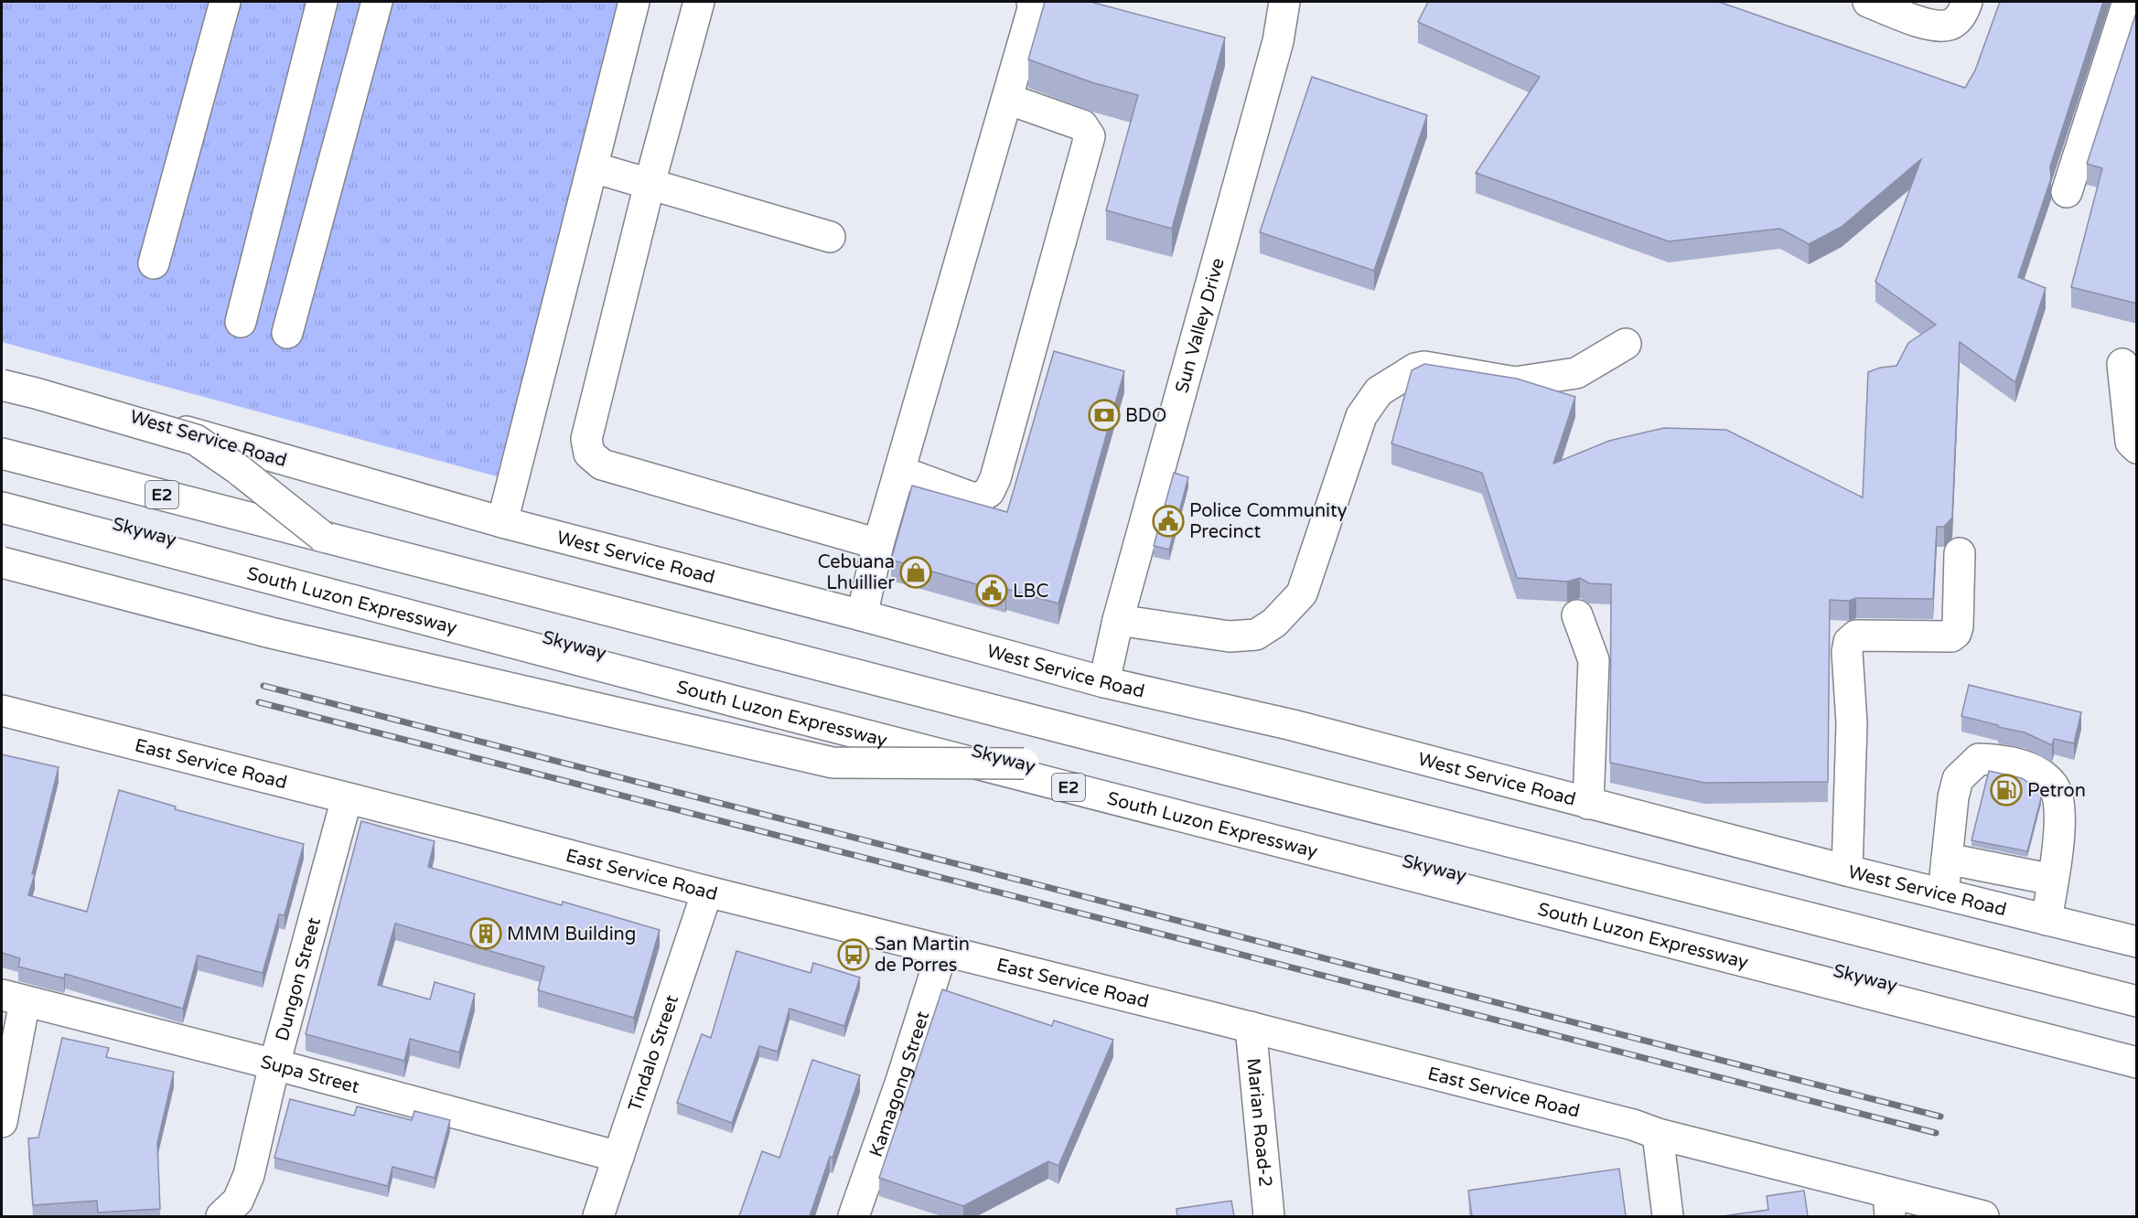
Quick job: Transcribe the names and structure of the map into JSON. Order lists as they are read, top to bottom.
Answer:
{
  "streets": {
    "main road": [
      "Sun Valley Drive",
      "West Service Road",
      "E2",
      "Skyway",
      "South Luzon Expressway",
      "East Service Road",
      "Dungon Street",
      "Tindalo Street",
      "Supa Street",
      "Kamagong Street",
      "Marian Road-2"
    ]
  },
  "crossings": [
    ["Sun Valley Drive", "West Service Road"],
    ["East Service Road", "Dungon Street"],
    ["East Service Road", "Tindalo Street"],
    ["East Service Road", "Kamagong Street"],
    ["East Service Road", "Marian Road-2"],
    ["Dungon Street", "Supa Street"],
    ["Tindalo Street", "Supa Street"]
  ],
  "places": {
    "bank": ["BDO"],
    "public building": ["Police Community Precinct", "LBC"],
    "shop": ["Cebuana Lhuillier"],
    "fuel station": ["Petron"],
    "building": ["MMM Building"],
    "bus stop": ["San Martin de Porres"]
  }
}
